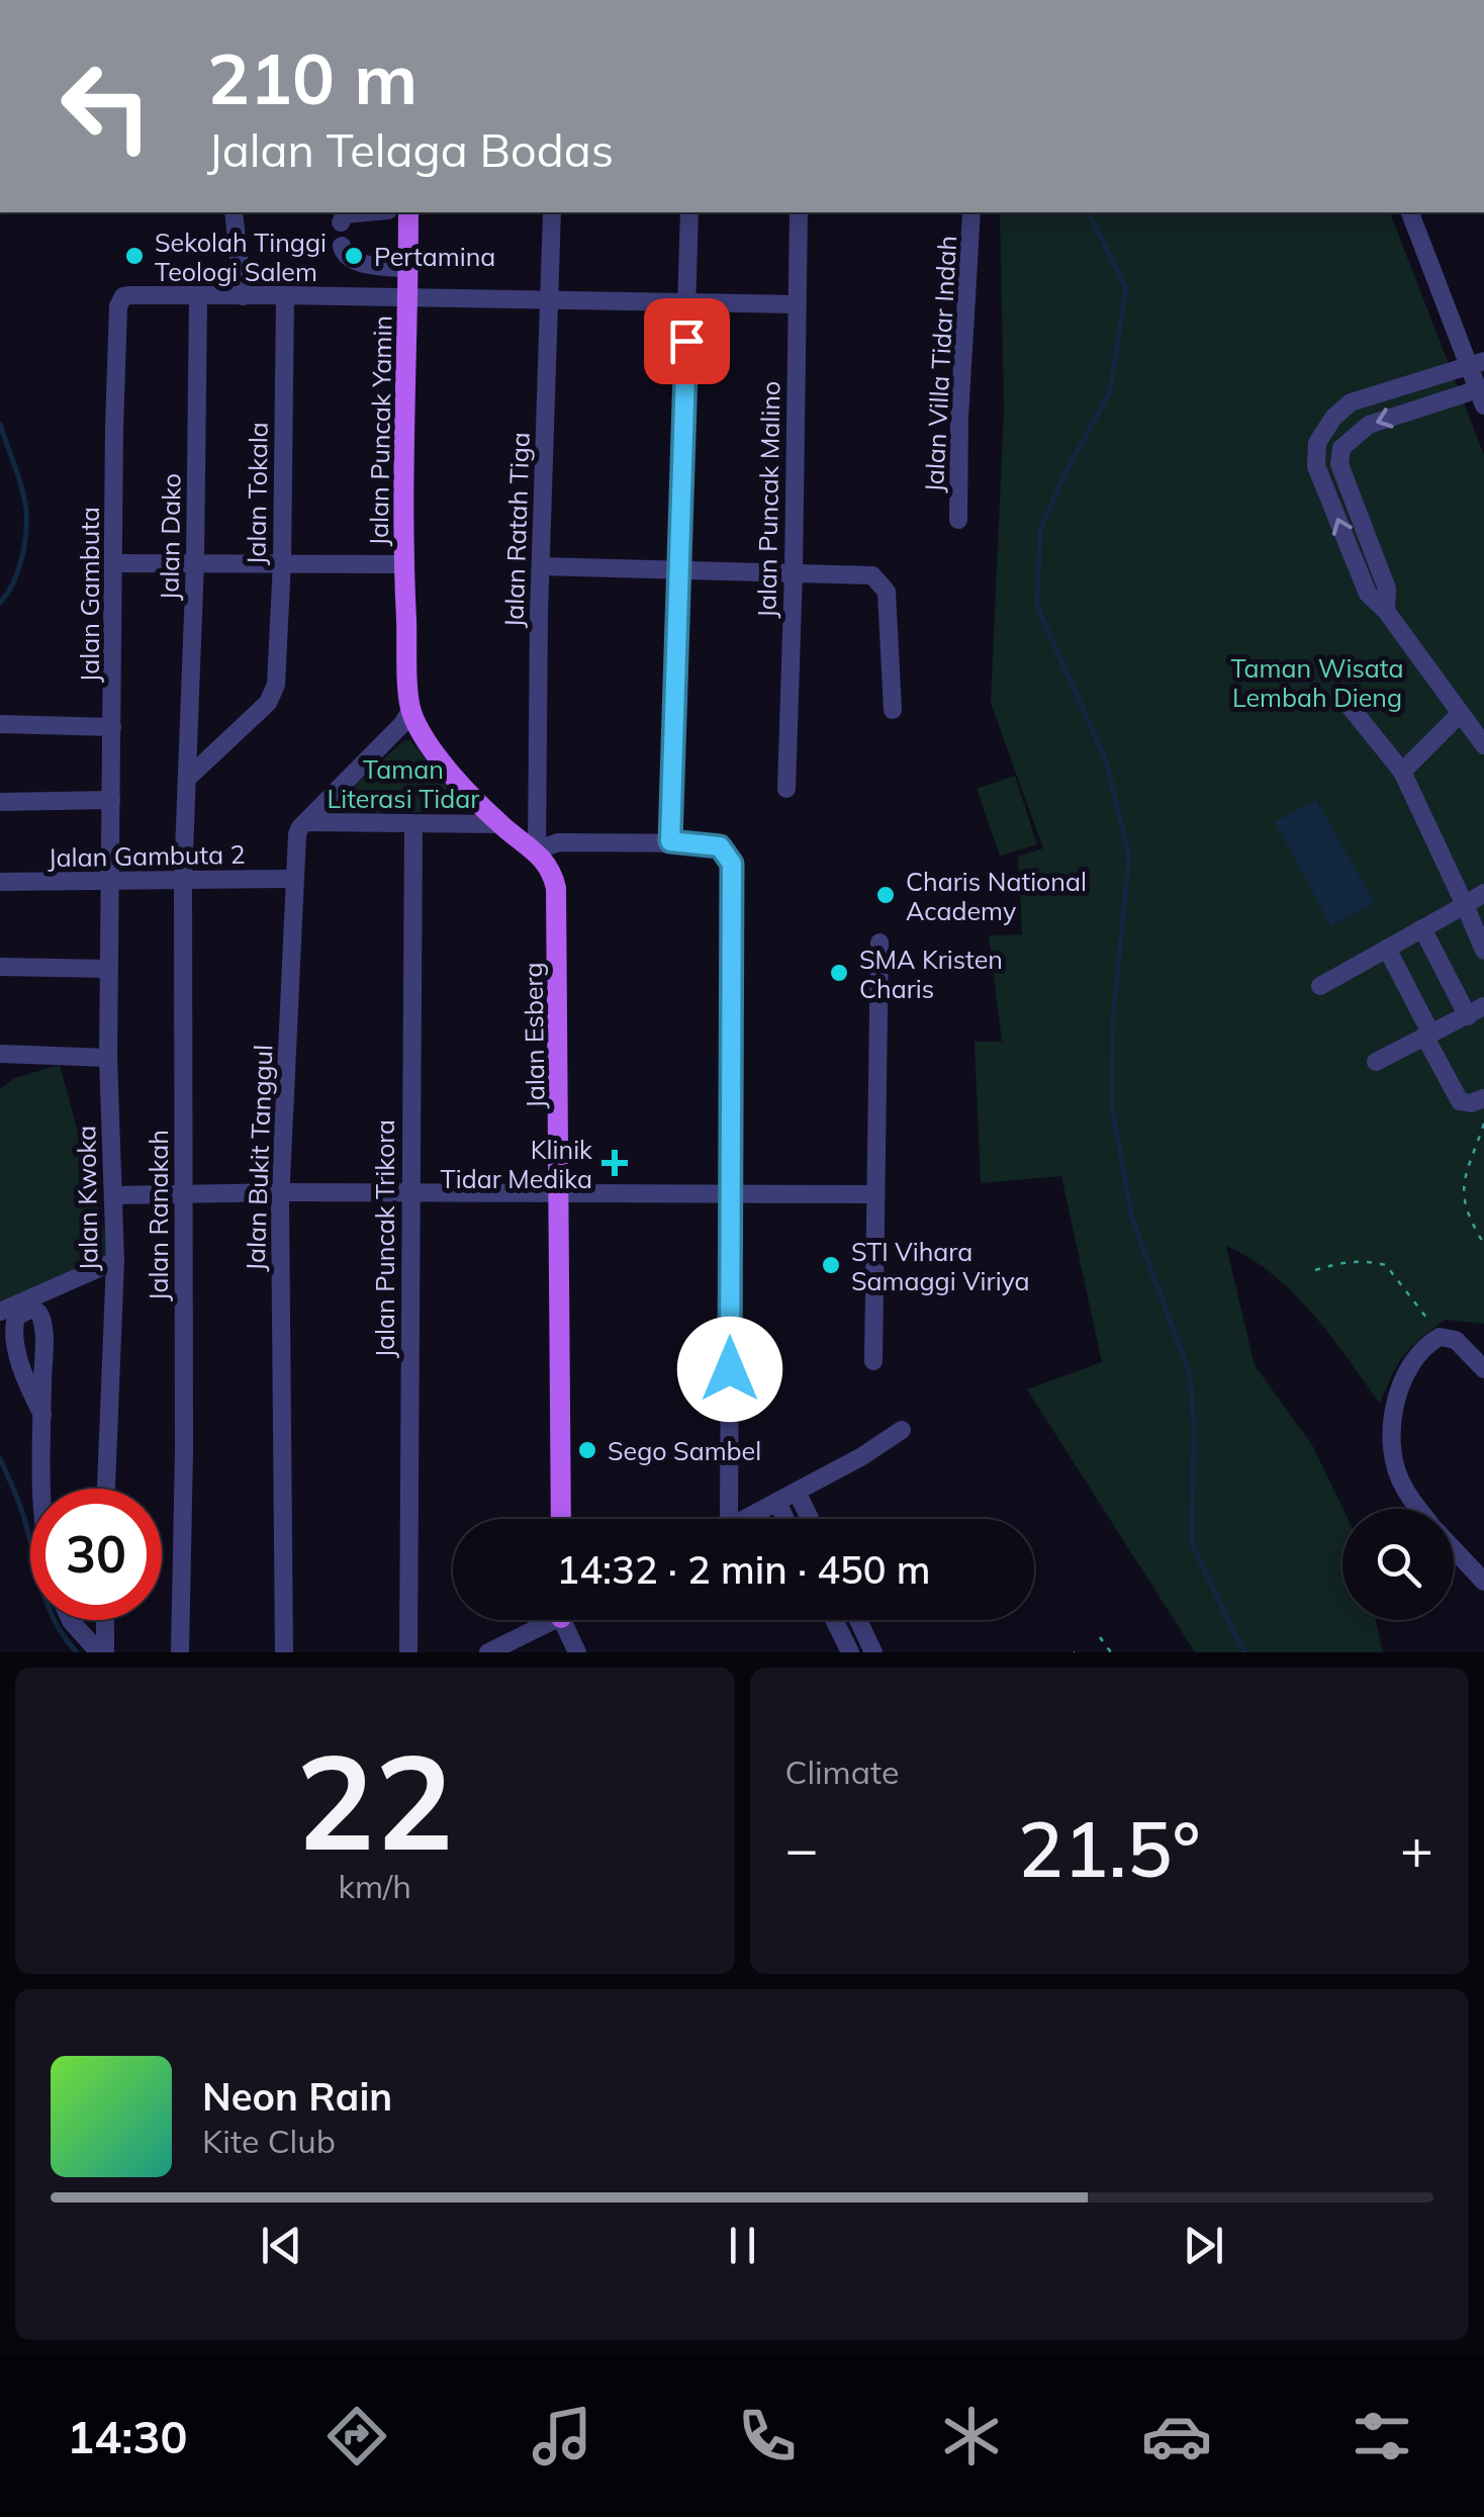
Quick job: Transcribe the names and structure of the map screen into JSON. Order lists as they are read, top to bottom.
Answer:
{
  "streets": {
    "main road": ["Jalan Puncak Yamin", "Jalan Esberg"],
    "street": [
      "Jalan Villa Tidar Indah",
      "Jalan Tokala",
      "Jalan Puncak Malino",
      "Jalan Ratah Tiga",
      "Jalan Dako",
      "Jalan Gambuta",
      "Jalan Gambuta 2",
      "Jalan Bukit Tanggul",
      "Jalan Kwoka",
      "Jalan Ranakah",
      "Jalan Puncak Trikora"
    ]
  },
  "crossings": [
    ["Jalan Puncak Yamin", "Jalan Puncak Malino"],
    ["Jalan Puncak Yamin", "Jalan Ratah Tiga"],
    ["Jalan Tokala", "Jalan Dako"],
    ["Jalan Tokala", "Jalan Ranakah"],
    ["Jalan Ratah Tiga", "Jalan Esberg"],
    ["Jalan Dako", "Jalan Gambuta"],
    ["Jalan Dako", "Jalan Ranakah"],
    ["Jalan Gambuta", "Jalan Gambuta 2"],
    ["Jalan Gambuta", "Jalan Kwoka"],
    ["Jalan Gambuta 2", "Jalan Bukit Tanggul"],
    ["Jalan Gambuta 2", "Jalan Kwoka"],
    ["Jalan Gambuta 2", "Jalan Ranakah"]
  ],
  "parks": ["Taman Wisata Lembah Dieng", "Taman Literasi Tidar"],
  "places": {
    "other": [
      "Sekolah Tinggi Teologi Salem",
      "Pertamina",
      "Charis National Academy",
      "SMA Kristen Charis",
      "STI Vihara Samaggi Viriya",
      "Sego Sambel"
    ],
    "health": ["Klinik Tidar Medika"]
  },
  "page": {
    "turn": ["210 m", "Jalan Telaga Bodas"],
    "limit": "30",
    "trip": "14:32 · 2 min · 450 m",
    "tile": [
      ["22", "km/h"],
      "Climate"
    ],
    "heat": ["−", "21.5°", "+"],
    "song": ["Neon Rain", "Kite Club"],
    "tabs": "14:30"
  }
}
